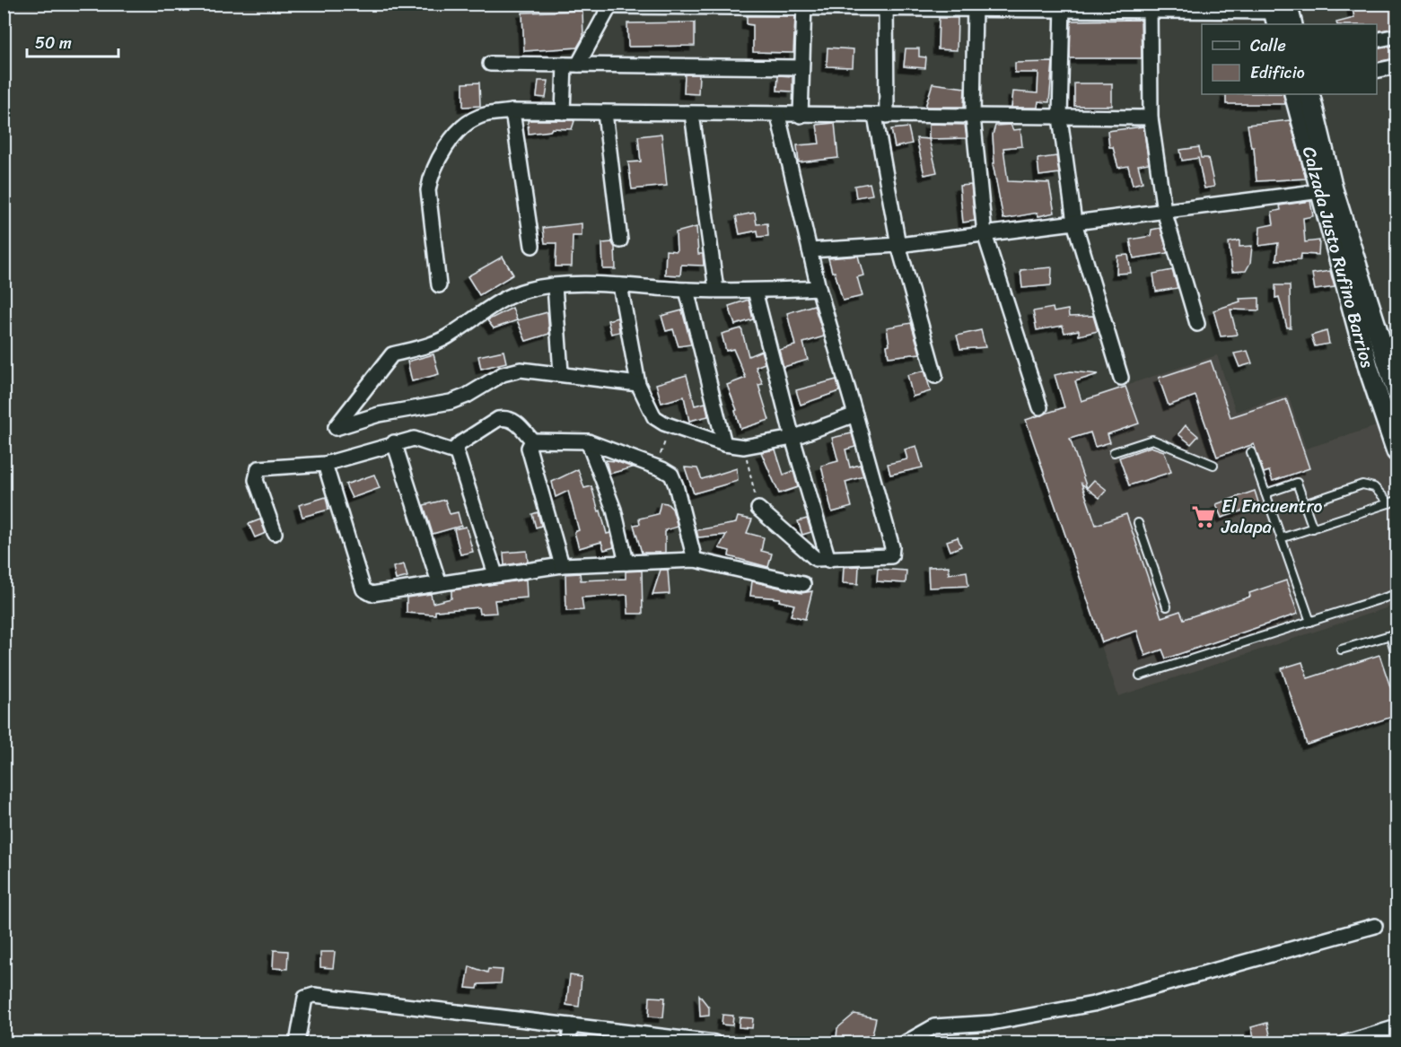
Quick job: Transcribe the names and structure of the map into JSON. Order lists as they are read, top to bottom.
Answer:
{
  "streets": {
    "street": ["Calzada Justo Rufino Barrios"]
  },
  "places": {
    "supermarket": ["El Encuentro Jalapa"]
  },
  "legend": ["Calle", "Edificio"],
  "scale_bar": "50 m"
}
